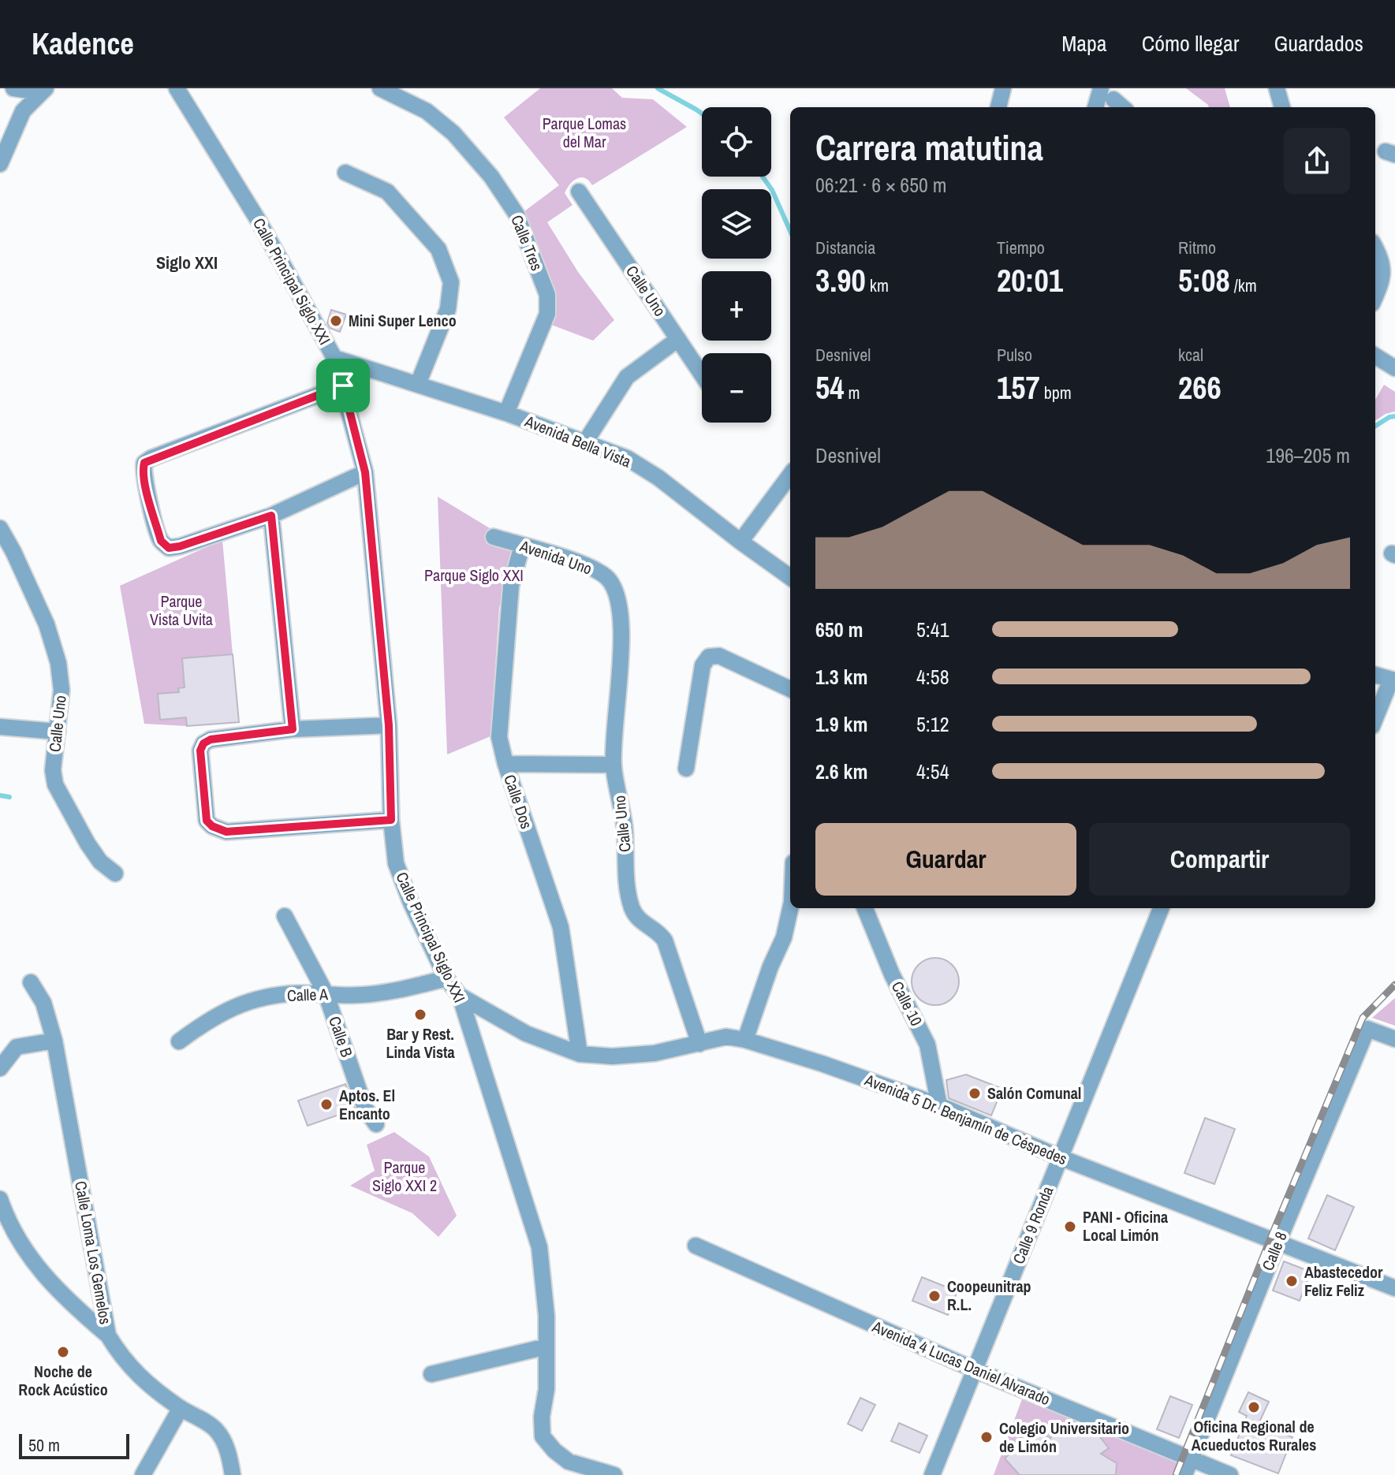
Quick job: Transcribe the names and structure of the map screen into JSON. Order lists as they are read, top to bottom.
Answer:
{
  "streets": {
    "street": [
      "Calle Tres",
      "Calle Principal Siglo XXI",
      "Calle Uno",
      "Avenida Bella Vista",
      "Avenida Uno",
      "Calle Dos",
      "Calle A",
      "Calle 10",
      "Calle B",
      "Avenida 5 Dr. Benjamín de Céspedes",
      "Calle 9 Ronda",
      "Calle 8",
      "Calle Loma Los Gemelos",
      "Avenida 4 Lucas Daniel Alvarado"
    ]
  },
  "crossings": [
    ["Calle Tres", "Avenida Bella Vista"],
    ["Calle Principal Siglo XXI", "Avenida Bella Vista"],
    ["Calle Principal Siglo XXI", "Calle A"],
    ["Calle Principal Siglo XXI", "Avenida 5 Dr. Benjamín de Céspedes"],
    ["Calle Uno", "Avenida Uno"],
    ["Calle Uno", "Avenida 5 Dr. Benjamín de Céspedes"],
    ["Avenida Uno", "Calle Dos"],
    ["Calle Dos", "Avenida 5 Dr. Benjamín de Céspedes"],
    ["Calle A", "Calle B"],
    ["Calle 10", "Avenida 5 Dr. Benjamín de Céspedes"],
    ["Avenida 5 Dr. Benjamín de Céspedes", "Calle 9 Ronda"],
    ["Avenida 5 Dr. Benjamín de Céspedes", "Calle 8"],
    ["Calle 9 Ronda", "Avenida 4 Lucas Daniel Alvarado"],
    ["Calle 8", "Avenida 4 Lucas Daniel Alvarado"]
  ],
  "districts": ["Siglo XXI"],
  "parks": [
    "Parque Lomas del Mar",
    "Parque Siglo XXI",
    "Parque Vista Uvita",
    "Parque Siglo XXI 2"
  ],
  "places": [
    "Mini Super Lenco",
    "Bar y Rest. Linda Vista",
    "Salón Comunal",
    "Aptos. El Encanto",
    "PANI - Oficina Local Limón",
    "Abastecedor Feliz Feliz",
    "Coopeunitrap R.L.",
    "Noche de Rock Acústico",
    "Oficina Regional de Acueductos Rurales",
    "Colegio Universitario de Limón"
  ],
  "scale_bar": "50 m",
  "page": {
    "header": "Kadence",
    "nav": ["Mapa", "Cómo llegar", "Guardados"],
    "map_buttons": ["+", "−"],
    "heading": ["Carrera matutina", "06:21 · 6 × 650 m"],
    "stats": [
      ["Distancia", "3.90 km"],
      ["Tiempo", "20:01"],
      ["Ritmo", "5:08 /km"],
      ["Desnivel", "54 m"],
      ["Pulso", "157 bpm"],
      ["kcal", "266"]
    ],
    "chart": ["Desnivel", "196–205 m"],
    "list": [
      {
        "name": "650 m",
        "note": "5:41"
      },
      {
        "name": "1.3 km",
        "note": "4:58"
      },
      {
        "name": "1.9 km",
        "note": "5:12"
      },
      {
        "name": "2.6 km",
        "note": "4:54"
      }
    ],
    "buttons": ["Guardar", "Compartir"],
    "scale": "50 m"
  }
}
